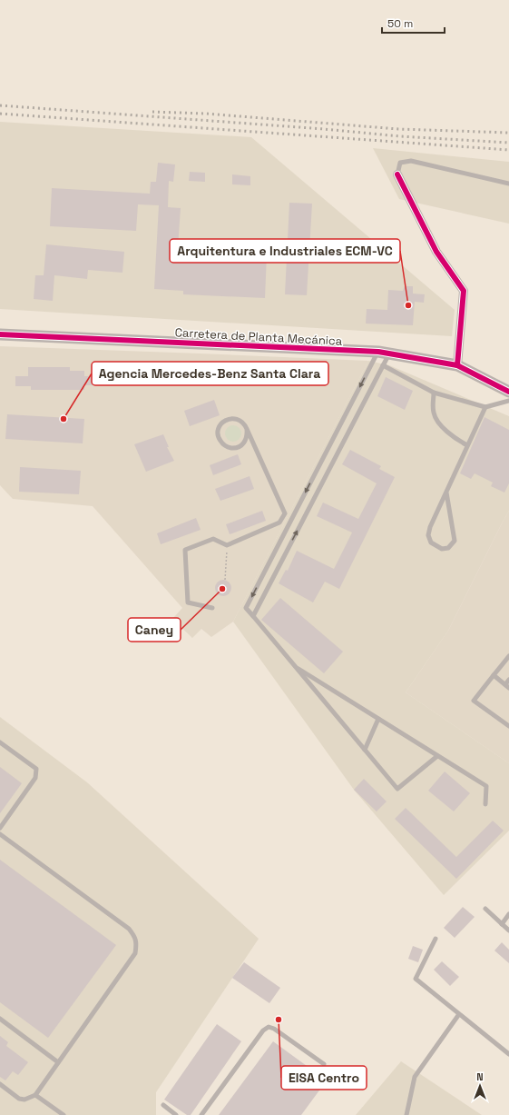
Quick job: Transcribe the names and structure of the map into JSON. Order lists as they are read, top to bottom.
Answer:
{
  "streets": {
    "street": ["Carretera de Planta Mecánica"]
  },
  "places": [
    "Arquitentura e Industriales ECM-VC",
    "Agencia Mercedes-Benz Santa Clara",
    "Caney",
    "EISA Centro"
  ],
  "scale_bar": "50 m",
  "north": "top"
}
